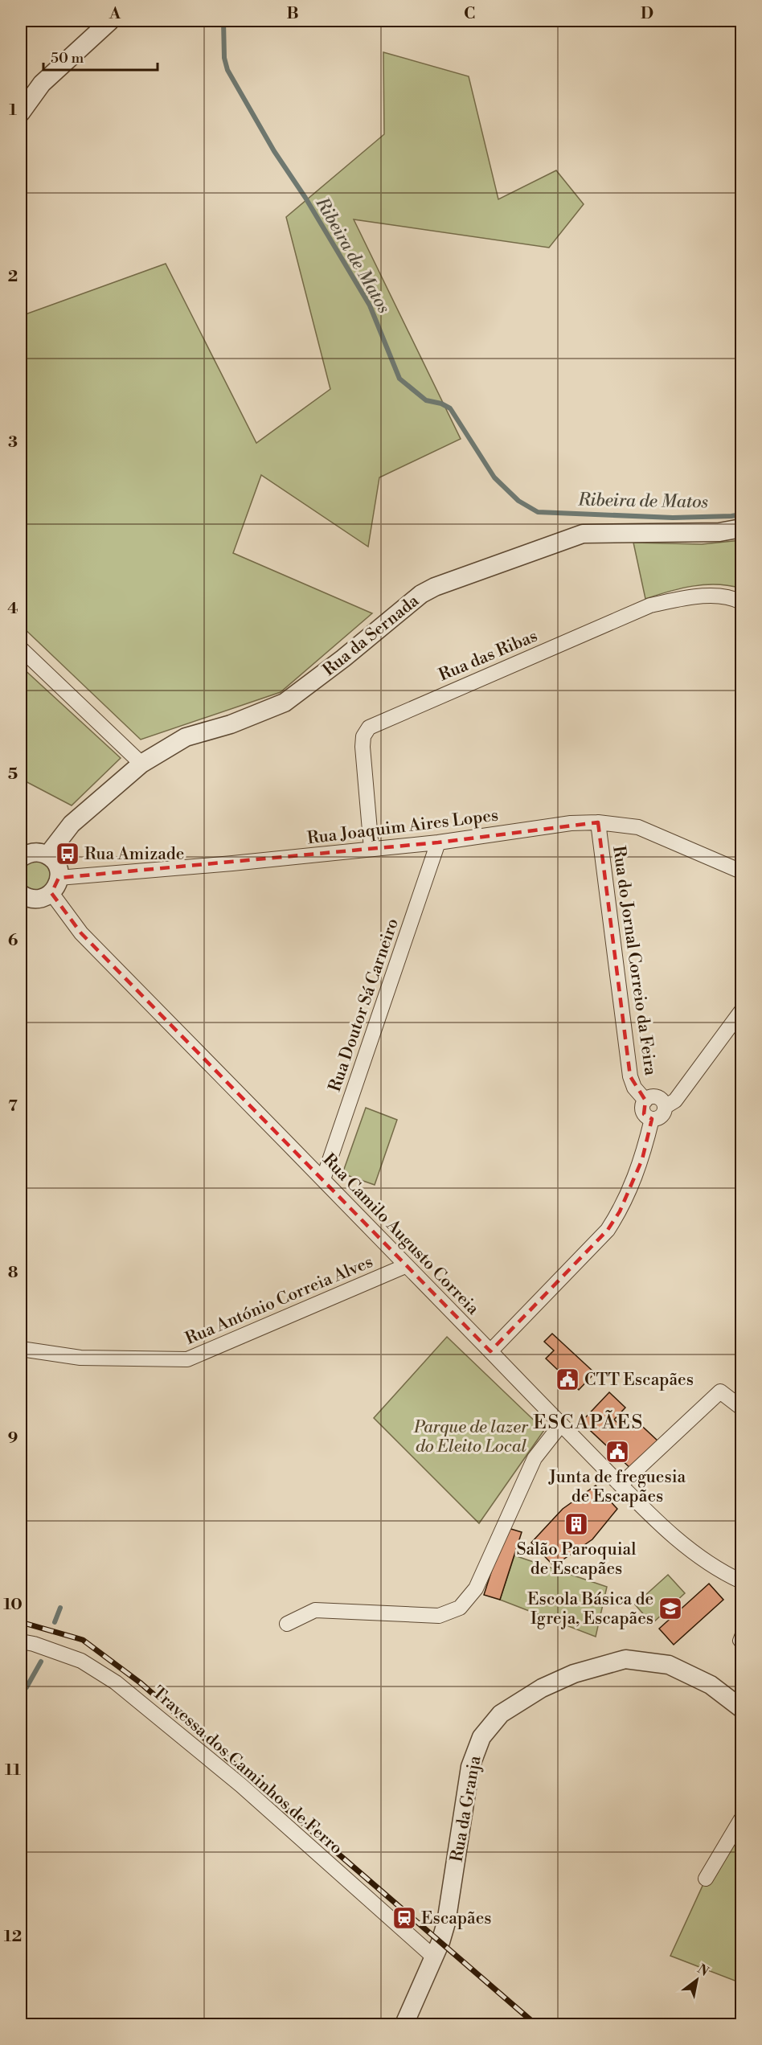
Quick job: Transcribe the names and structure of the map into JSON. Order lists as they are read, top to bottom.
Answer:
{
  "streets": {
    "street": [
      "Rua da Sernada",
      "Rua das Ribas",
      "Rua Joaquim Aires Lopes",
      "Rua do Jornal Correio da Feira",
      "Rua Doutor Sá Carneiro",
      "Rua Camilo Augusto Correia",
      "Rua António Correia Alves",
      "Travessa dos Caminhos de Ferro",
      "Rua da Granja"
    ]
  },
  "crossings": [
    ["Rua das Ribas", "Rua Joaquim Aires Lopes"],
    ["Rua Joaquim Aires Lopes", "Rua do Jornal Correio da Feira"],
    ["Rua Joaquim Aires Lopes", "Rua Doutor Sá Carneiro"],
    ["Rua Joaquim Aires Lopes", "Rua Camilo Augusto Correia"],
    ["Rua Doutor Sá Carneiro", "Rua Camilo Augusto Correia"],
    ["Rua Camilo Augusto Correia", "Rua António Correia Alves"],
    ["Travessa dos Caminhos de Ferro", "Rua da Granja"]
  ],
  "districts": ["ESCAPÃES"],
  "water": ["Ribeira de Matos"],
  "parks": ["Parque de lazer do Eleito Local"],
  "places": {
    "bus stop": ["Rua Amizade"],
    "public building": ["CTT Escapães", "Junta de freguesia de Escapães"],
    "building": ["Salão Paroquial de Escapães"],
    "school or university": ["Escola Básica de Igreja, Escapães"],
    "station": ["Escapães"]
  },
  "scale_bar": "50 m",
  "north": "top right",
  "grid": {
    "columns": [
      "A",
      "B",
      "C",
      "D"
    ],
    "rows": [
      "1",
      "2",
      "3",
      "4",
      "5",
      "6",
      "7",
      "8",
      "9",
      "10",
      "11",
      "12"
    ]
  }
}
